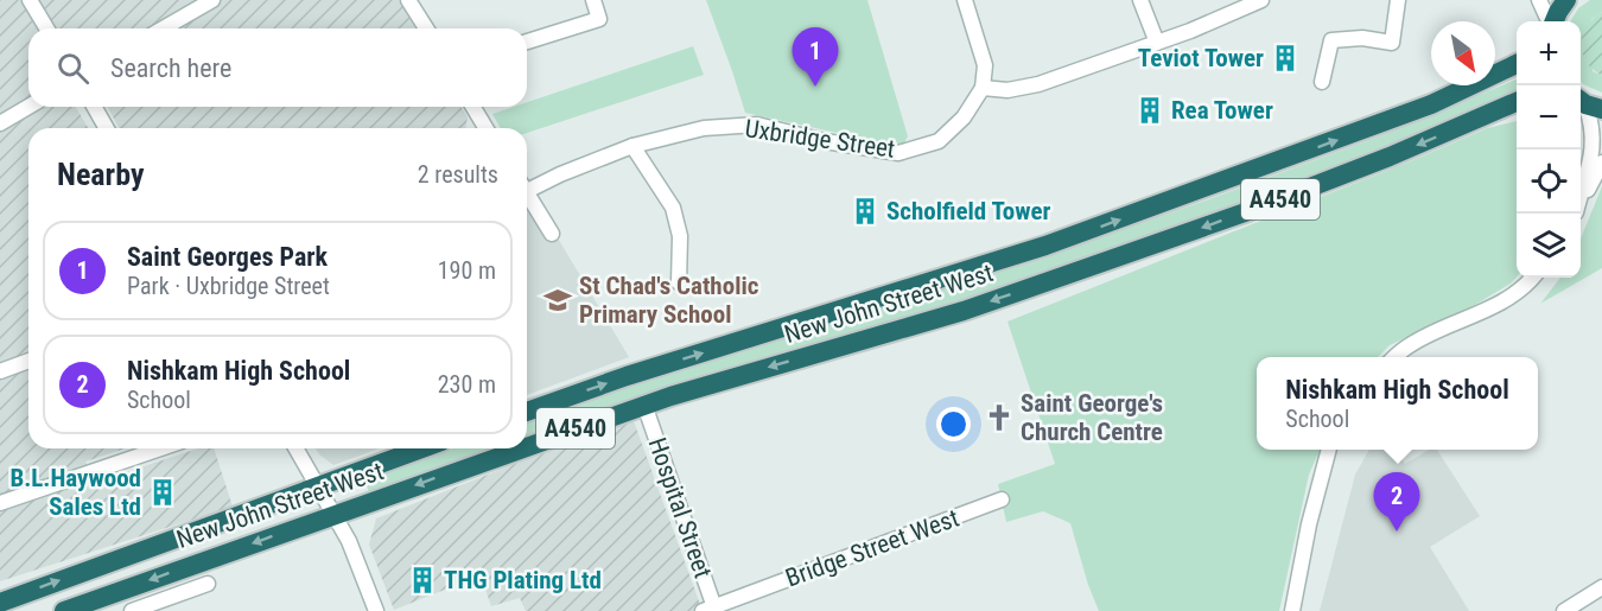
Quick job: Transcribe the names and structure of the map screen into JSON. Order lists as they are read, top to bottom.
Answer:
{
  "streets": {
    "highway": ["A4540", "New John Street West"],
    "street": ["Uxbridge Street", "Hospital Street", "Bridge Street West"]
  },
  "crossings": [
    ["New John Street West", "Hospital Street"],
    ["Hospital Street", "Bridge Street West"]
  ],
  "places": {
    "building": [
      "Teviot Tower",
      "Rea Tower",
      "Scholfield Tower",
      "B.L.Haywood Sales Ltd",
      "THG Plating Ltd"
    ],
    "school or university": ["St Chad's Catholic Primary School"],
    "church": ["Saint George's Church Centre"]
  },
  "north": "bottom right",
  "page": {
    "map_buttons": ["+", "−"],
    "pins": ["1", "2"],
    "search": "Search here",
    "heading": ["Nearby", "2 results"],
    "list": [
      {
        "mark": "1",
        "name": "Saint Georges Park",
        "note": "Park · Uxbridge Street",
        "value": "190 m"
      },
      {
        "mark": "2",
        "name": "Nishkam High School",
        "note": "School",
        "value": "230 m"
      }
    ],
    "popup": ["Nishkam High School", "School"]
  }
}
